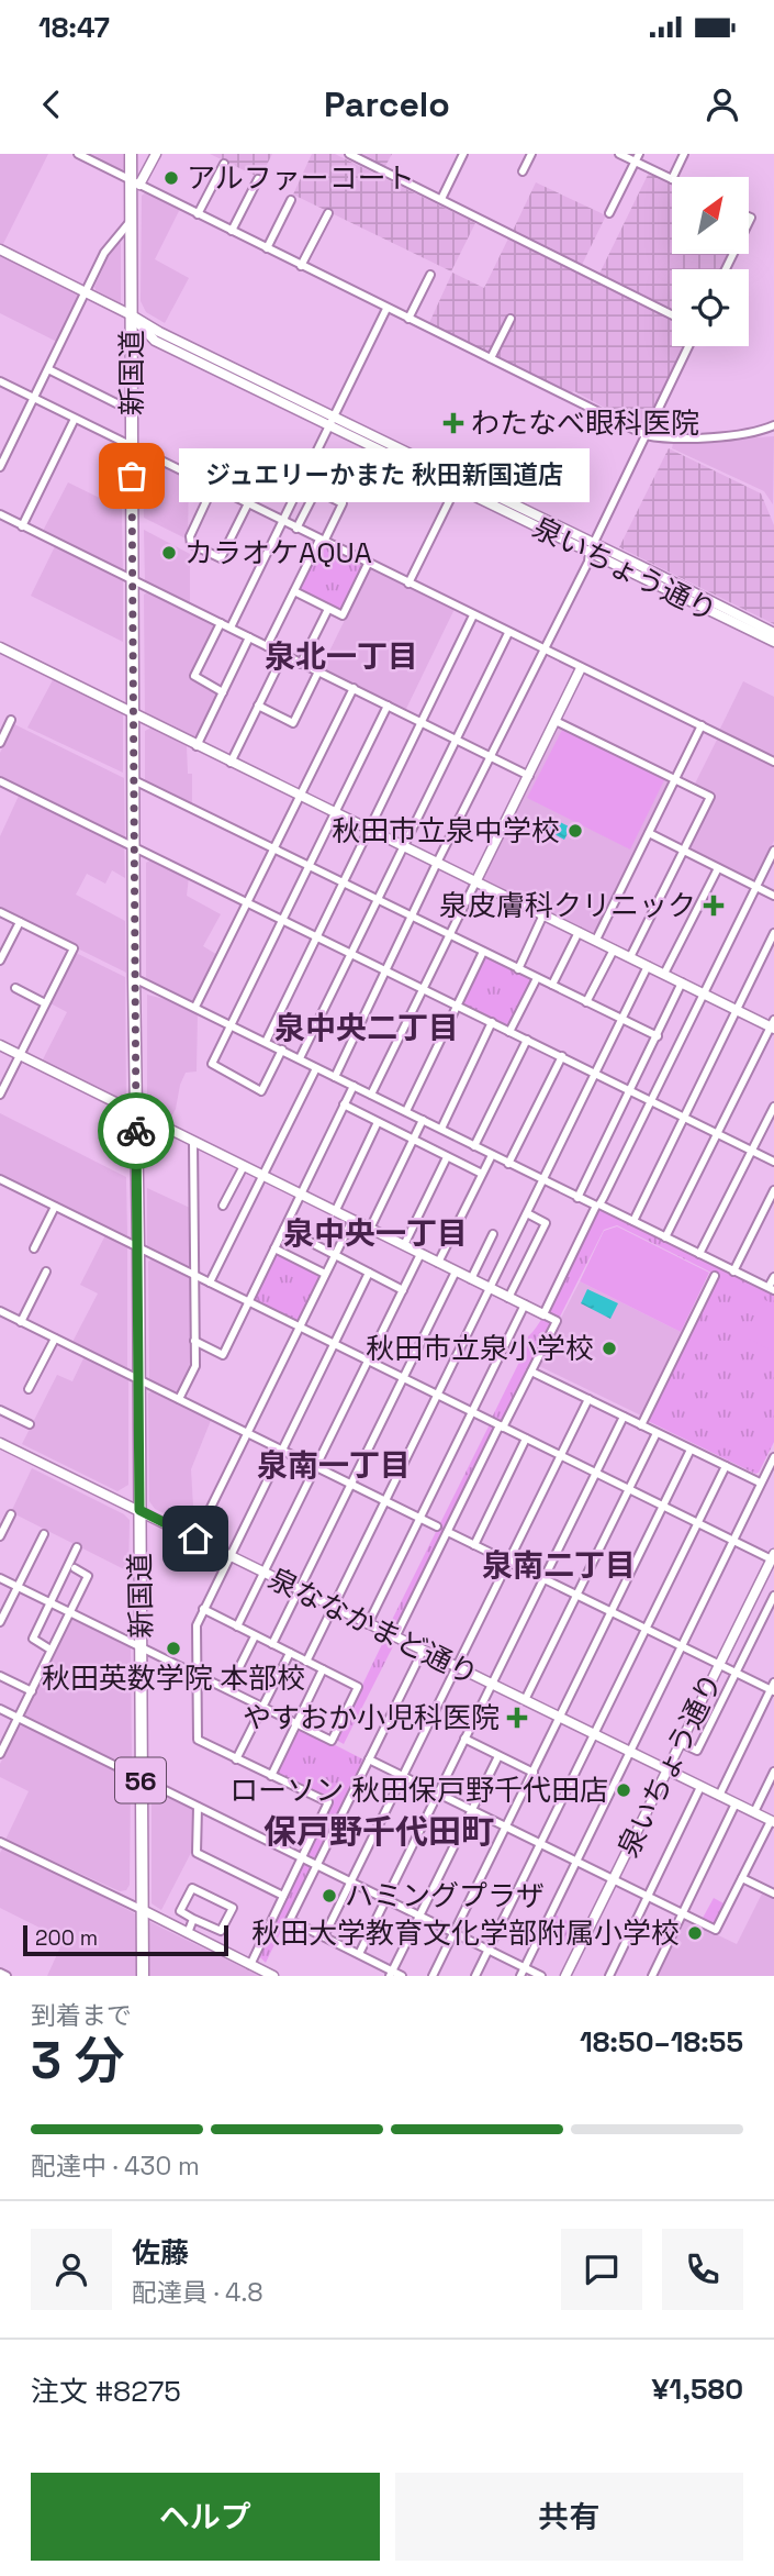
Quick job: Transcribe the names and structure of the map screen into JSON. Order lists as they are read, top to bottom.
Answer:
{
  "streets": {
    "main road": ["新国道", "56"],
    "street": ["泉いちょう通り", "泉ななかまど通り"]
  },
  "crossings": [
    ["新国道", "泉いちょう通り"],
    ["新国道", "泉ななかまど通り"],
    ["泉いちょう通り", "泉ななかまど通り"]
  ],
  "districts": [
    "泉北一丁目",
    "泉中央二丁目",
    "泉中央一丁目",
    "泉南一丁目",
    "泉南二丁目",
    "保戸野千代田町"
  ],
  "places": {
    "other": [
      "アルファーコート",
      "ジュエリーかまた 秋田新国道店",
      "カラオケAQUA",
      "秋田市立泉中学校",
      "秋田市立泉小学校",
      "秋田英数学院 本部校",
      "ローソン 秋田保戸野千代田店",
      "ハミングプラザ",
      "秋田大学教育文化学部附属小学校"
    ],
    "health": ["わたなべ眼科医院", "泉皮膚科クリニック", "やすおか小児科医院"]
  },
  "scale_bar": "200 m",
  "north": "top right",
  "page": {
    "status": "18:47",
    "header": "Parcelo",
    "bubble": "ジュエリーかまた 秋田新国道店",
    "scale": "200 m",
    "heading": ["3 分", "到着まで", "18:50–18:55"],
    "panel": [
      "佐藤",
      "配達員 · 4.8",
      "注文 #8275",
      "¥1,580"
    ],
    "bar": "配達中 · 430 m",
    "buttons": ["ヘルプ", "共有"]
  }
}
